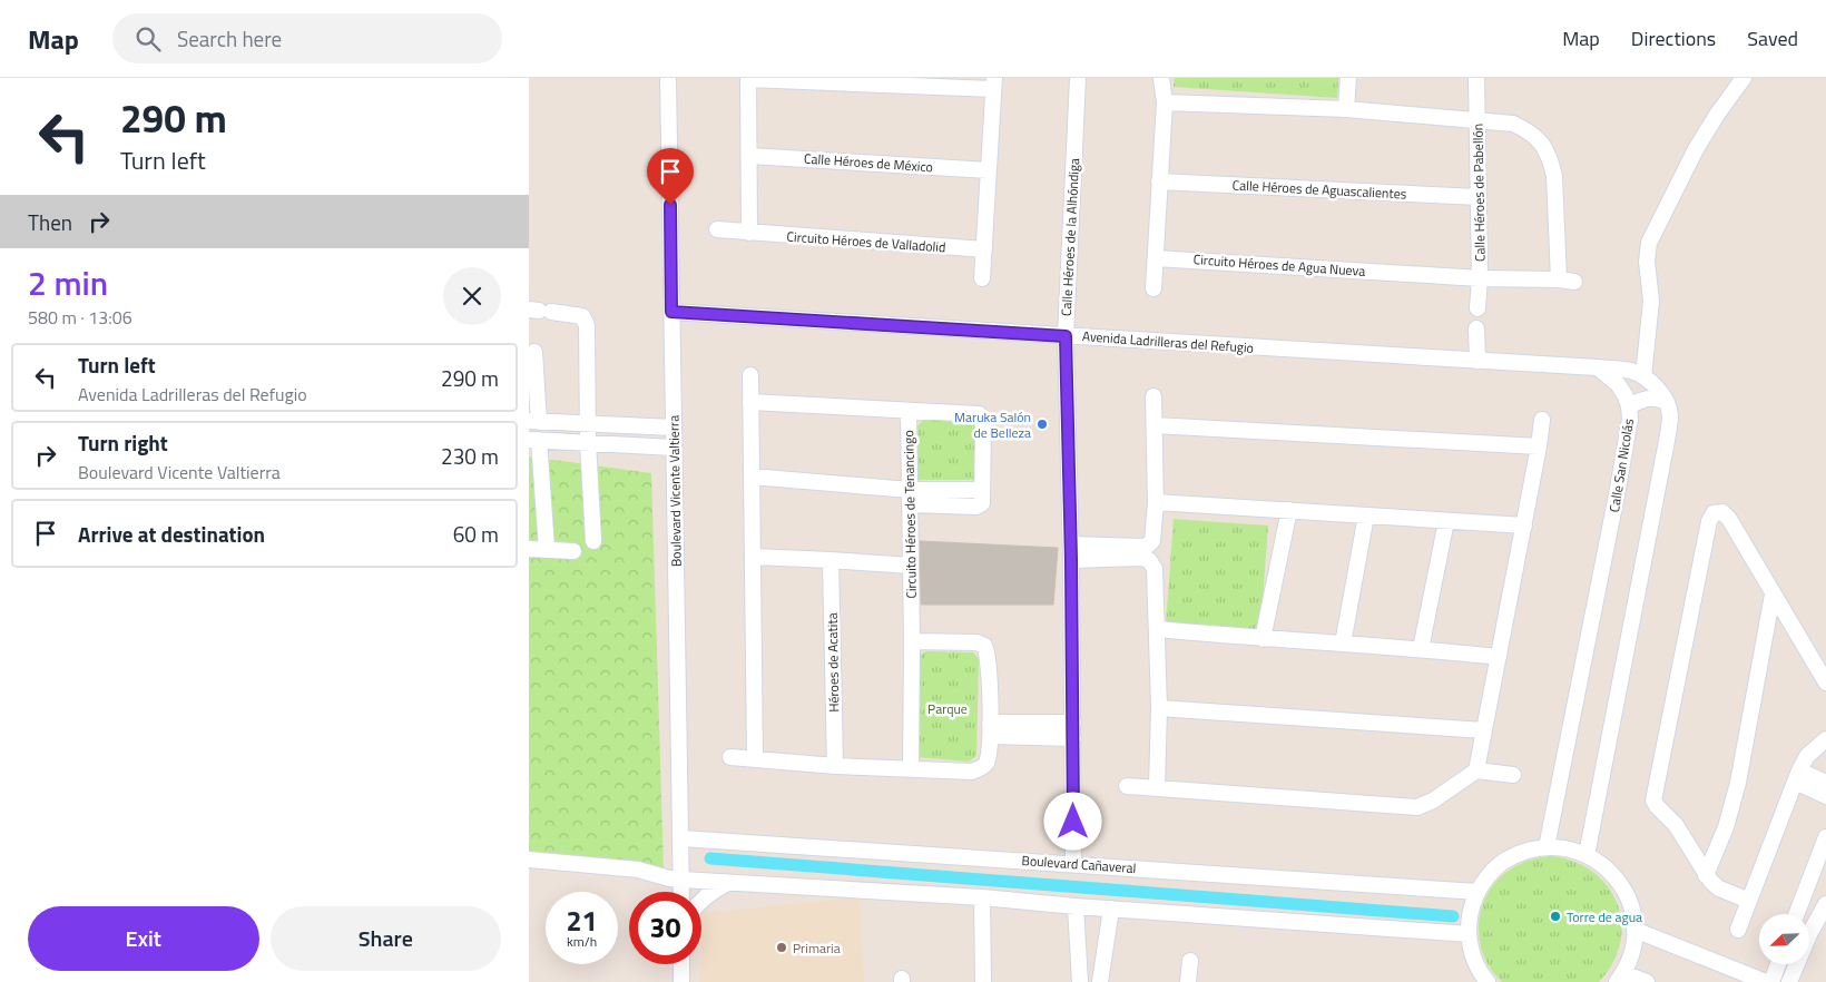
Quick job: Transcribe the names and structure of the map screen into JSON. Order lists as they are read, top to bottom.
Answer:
{
  "streets": {
    "street": [
      "Calle Héroes de México",
      "Calle Héroes de Aguascalientes",
      "Calle Héroes de Pabellón",
      "Calle Héroes de la Alhóndiga",
      "Circuito Héroes de Valladolid",
      "Circuito Héroes de Agua Nueva",
      "Avenida Ladrilleras del Refugio",
      "Calle San Nicolás",
      "Boulevard Vicente Valtierra",
      "Circuito Héroes de Tenancingo",
      "Héroes de Acatita",
      "Boulevard Cañaveral"
    ]
  },
  "crossings": [
    ["Calle Héroes de Aguascalientes", "Calle Héroes de Pabellón"],
    ["Calle Héroes de Pabellón", "Circuito Héroes de Agua Nueva"],
    ["Calle Héroes de la Alhóndiga", "Avenida Ladrilleras del Refugio"],
    ["Calle Héroes de la Alhóndiga", "Boulevard Cañaveral"],
    ["Avenida Ladrilleras del Refugio", "Calle San Nicolás"],
    ["Avenida Ladrilleras del Refugio", "Boulevard Vicente Valtierra"],
    ["Boulevard Vicente Valtierra", "Boulevard Cañaveral"]
  ],
  "parks": ["Parque"],
  "places": ["Maruka Salón de Belleza", "Torre de agua", "Primaria"],
  "north": "bottom left",
  "page": {
    "header": "Map",
    "search": "Search here",
    "nav": ["Map", "Directions", "Saved"],
    "turn": ["290 m", "Turn left"],
    "then": "Then",
    "heading": ["2 min", "580 m · 13:06"],
    "list": [
      {
        "name": "Turn left",
        "note": "Avenida Ladrilleras del Refugio",
        "value": "290 m"
      },
      {
        "name": "Turn right",
        "note": "Boulevard Vicente Valtierra",
        "value": "230 m"
      },
      {
        "name": "Arrive at destination",
        "value": "60 m"
      }
    ],
    "speed": "21 km/h",
    "limit": "30",
    "buttons": ["Exit", "Share"]
  }
}
